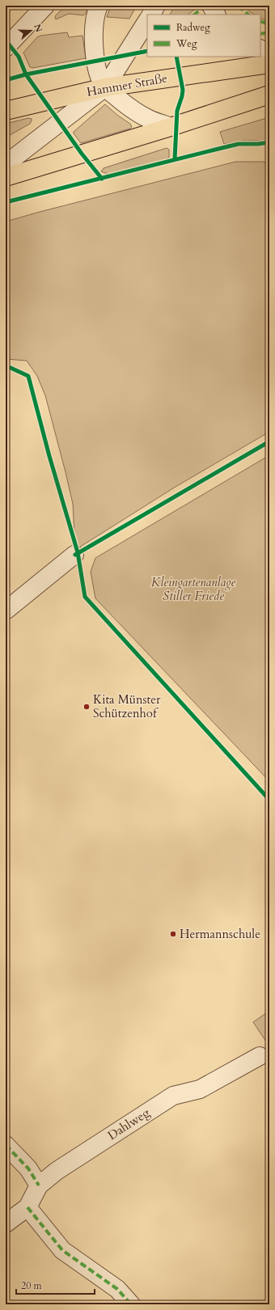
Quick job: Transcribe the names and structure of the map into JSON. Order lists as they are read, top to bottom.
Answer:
{
  "streets": {
    "main road": ["Hammer Straße"],
    "street": ["Dahlweg"]
  },
  "parks": ["Kleingartenanlage Stiller Friede"],
  "places": ["Kita Münster Schützenhof", "Hermannschule"],
  "legend": ["Radweg", "Weg"],
  "scale_bar": "20 m",
  "north": "right"
}
